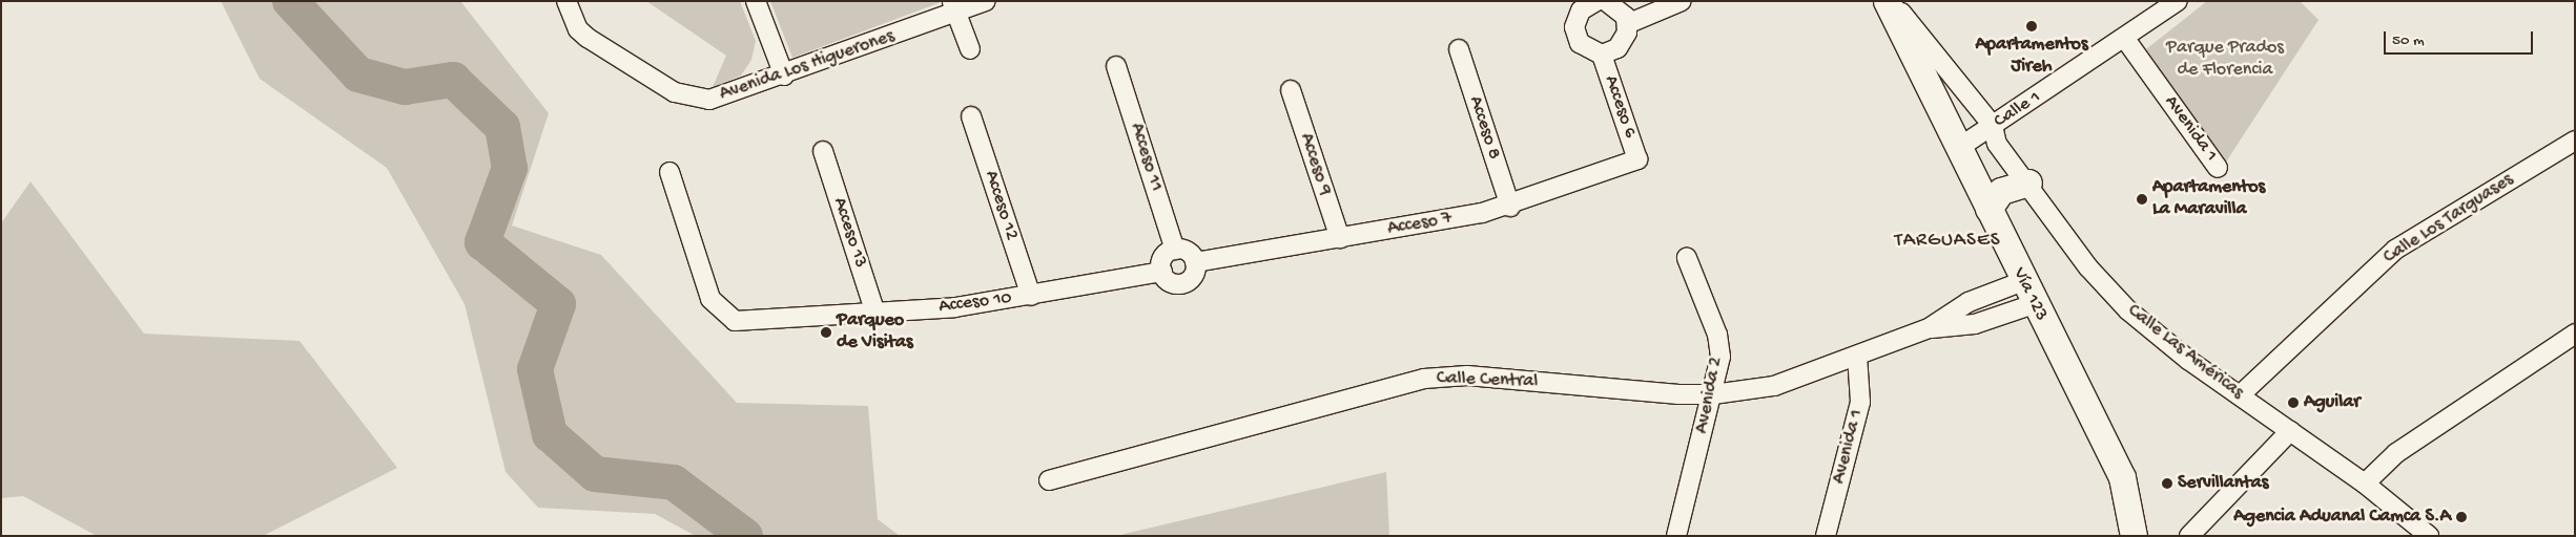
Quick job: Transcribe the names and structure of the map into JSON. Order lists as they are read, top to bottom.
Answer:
{
  "streets": {
    "main road": ["Vía 123"],
    "street": [
      "Avenida Los Higuerones",
      "Acceso 6",
      "Calle 1",
      "Acceso 8",
      "Avenida 1",
      "Acceso 11",
      "Acceso 9",
      "Acceso 12",
      "Calle Los Targuases",
      "Acceso 7",
      "Acceso 13",
      "Acceso 10",
      "Calle Las Américas",
      "Calle Central",
      "Avenida 2"
    ]
  },
  "crossings": [
    ["Acceso 6", "Acceso 7"],
    ["Calle 1", "Avenida 1"],
    ["Calle 1", "Vía 123"],
    ["Calle 1", "Calle Las Américas"],
    ["Acceso 8", "Acceso 7"],
    ["Avenida 1", "Calle Central"],
    ["Acceso 11", "Acceso 7"],
    ["Acceso 11", "Acceso 10"],
    ["Acceso 9", "Acceso 7"],
    ["Acceso 12", "Acceso 10"],
    ["Calle Los Targuases", "Calle Las Américas"],
    ["Acceso 7", "Acceso 10"],
    ["Acceso 13", "Acceso 10"],
    ["Vía 123", "Calle Central"],
    ["Calle Central", "Avenida 2"]
  ],
  "districts": ["TARGUASES"],
  "parks": ["Parque Prados de Florencia"],
  "places": [
    "Apartamentos Jireh",
    "Apartamentos La Maravilla",
    "Parqueo de Visitas",
    "Aguilar",
    "Servillantas",
    "Agencia Aduanal Camca S.A"
  ],
  "scale_bar": "50 m"
}
